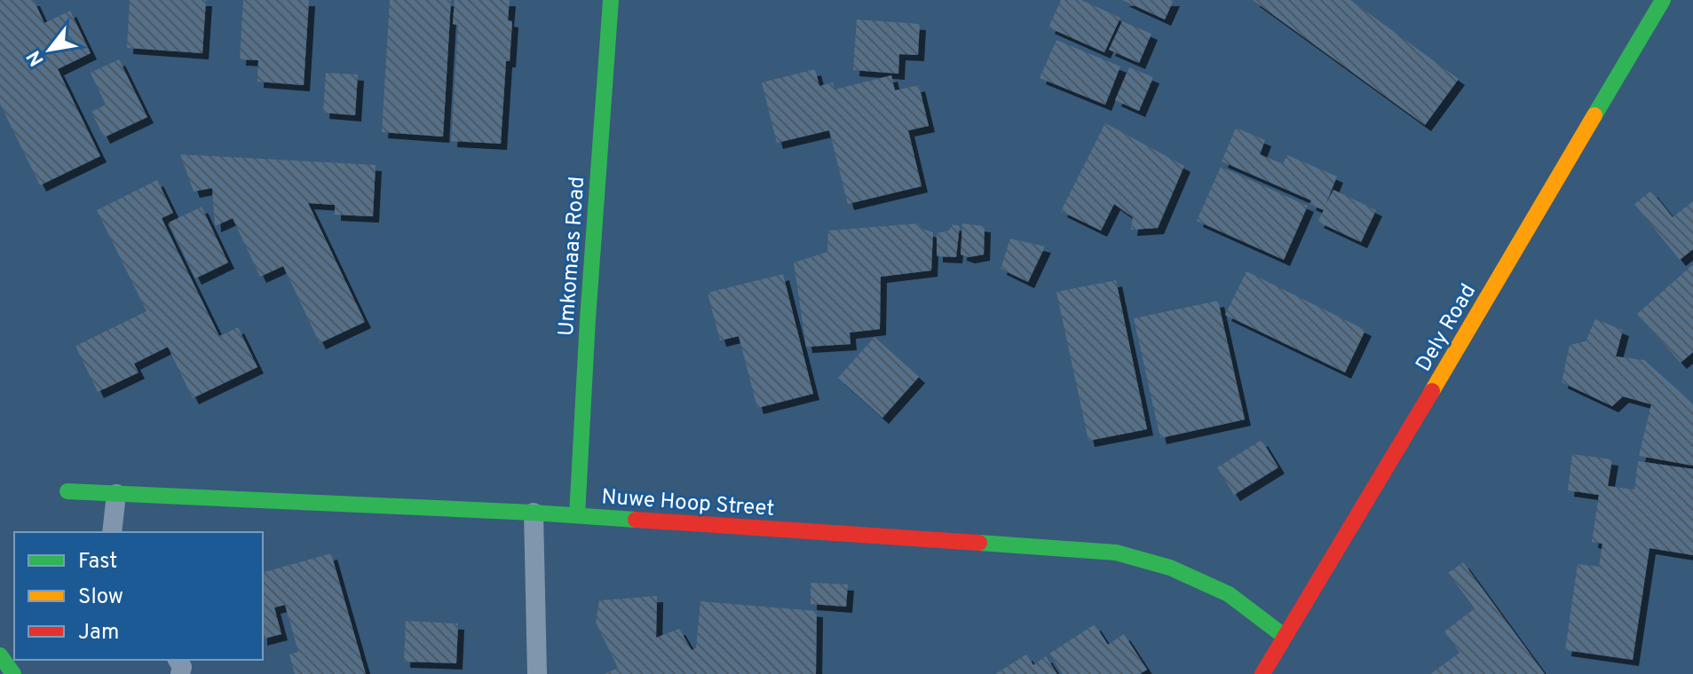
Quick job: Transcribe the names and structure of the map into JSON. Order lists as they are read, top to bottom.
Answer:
{
  "streets": {
    "street": ["Umkomaas Road", "Dely Road", "Nuwe Hoop Street"]
  },
  "crossings": [
    ["Umkomaas Road", "Nuwe Hoop Street"],
    ["Dely Road", "Nuwe Hoop Street"]
  ],
  "legend": ["Fast", "Slow", "Jam"],
  "north": "bottom left"
}
